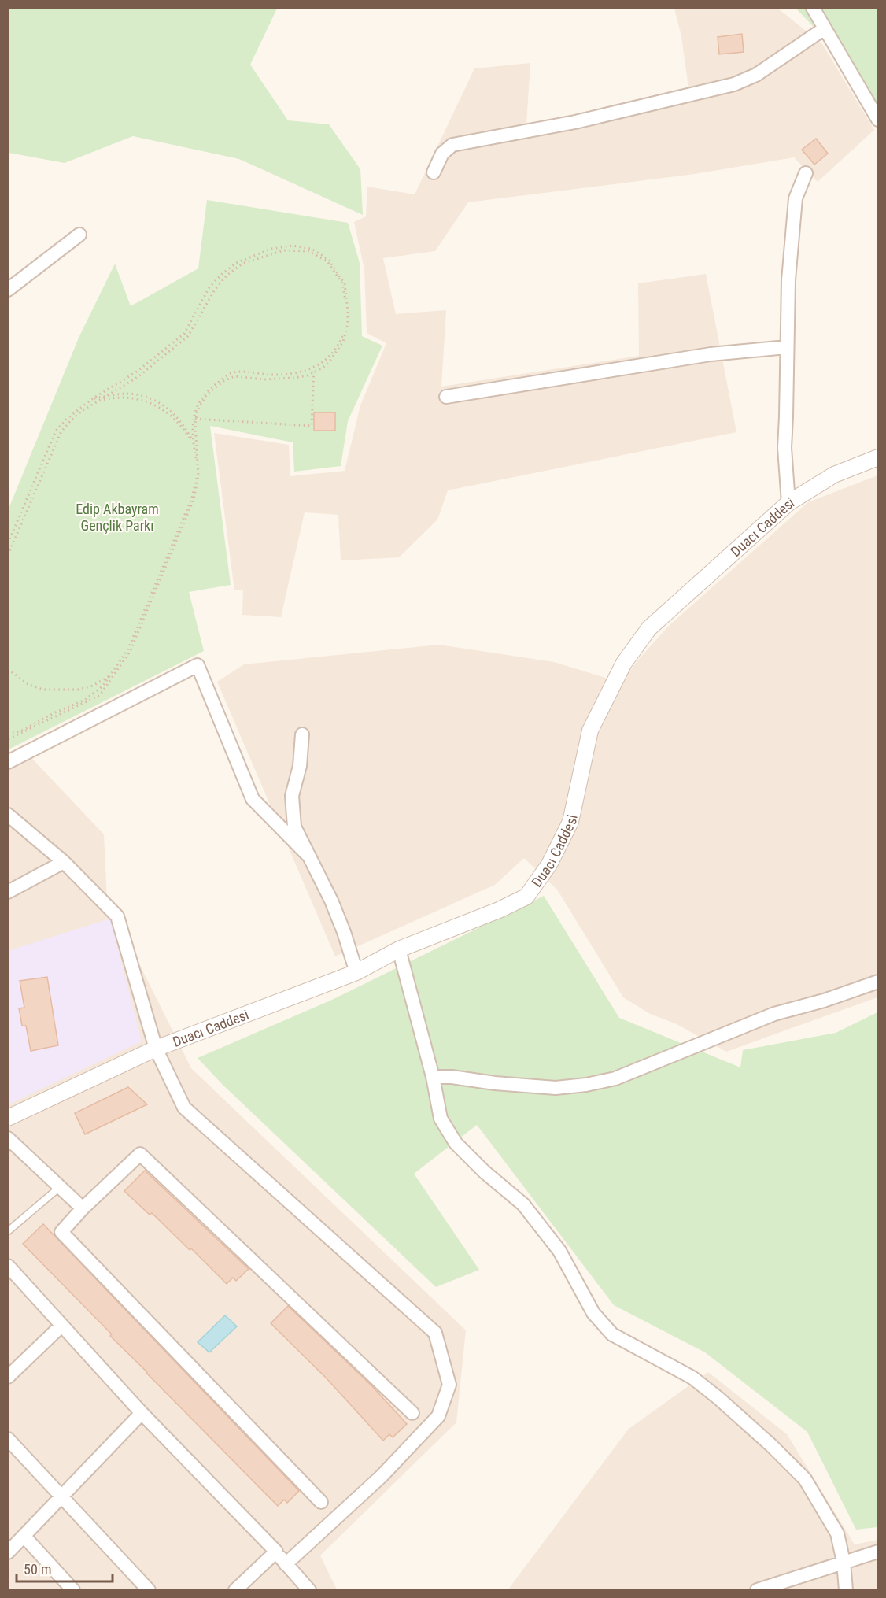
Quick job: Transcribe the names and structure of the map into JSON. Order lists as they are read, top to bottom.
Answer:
{
  "streets": {
    "street": ["Duacı Caddesi"]
  },
  "parks": ["Edip Akbayram Gençlik Parkı"],
  "scale_bar": "50 m"
}
